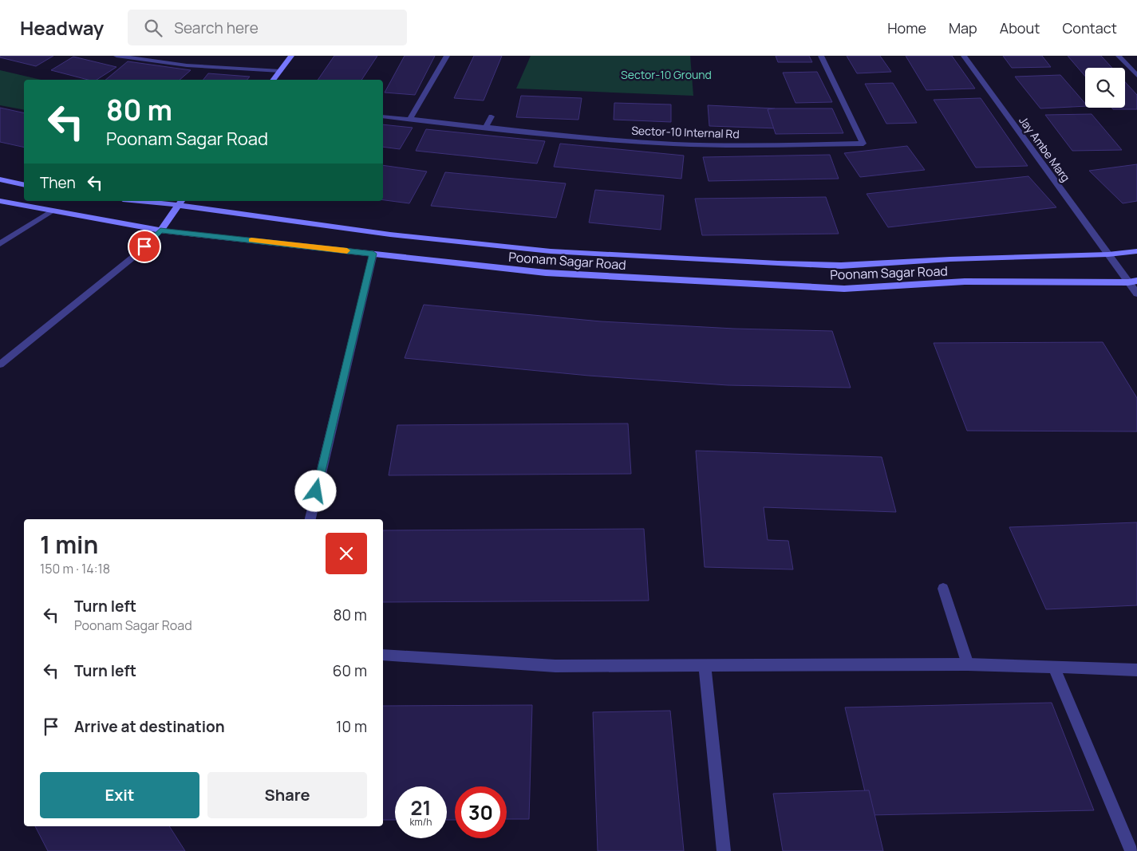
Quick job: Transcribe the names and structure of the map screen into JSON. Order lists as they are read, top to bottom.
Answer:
{
  "streets": {
    "main road": ["Poonam Sagar Road"],
    "street": ["Sector-10 Internal Rd", "Jay Ambe Marg"]
  },
  "crossings": [
    ["Jay Ambe Marg", "Poonam Sagar Road"]
  ],
  "parks": ["Sector-10 Ground"],
  "page": {
    "header": "Headway",
    "search": "Search here",
    "nav": [
      "Home",
      "Map",
      "About",
      "Contact"
    ],
    "turn": ["80 m", "Poonam Sagar Road"],
    "then": "Then",
    "heading": ["1 min", "150 m · 14:18"],
    "list": [
      {
        "name": "Turn left",
        "note": "Poonam Sagar Road",
        "value": "80 m"
      },
      {
        "name": "Turn left",
        "value": "60 m"
      },
      {
        "name": "Arrive at destination",
        "value": "10 m"
      }
    ],
    "buttons": ["Exit", "Share"],
    "speed": "21 km/h",
    "limit": "30"
  }
}
